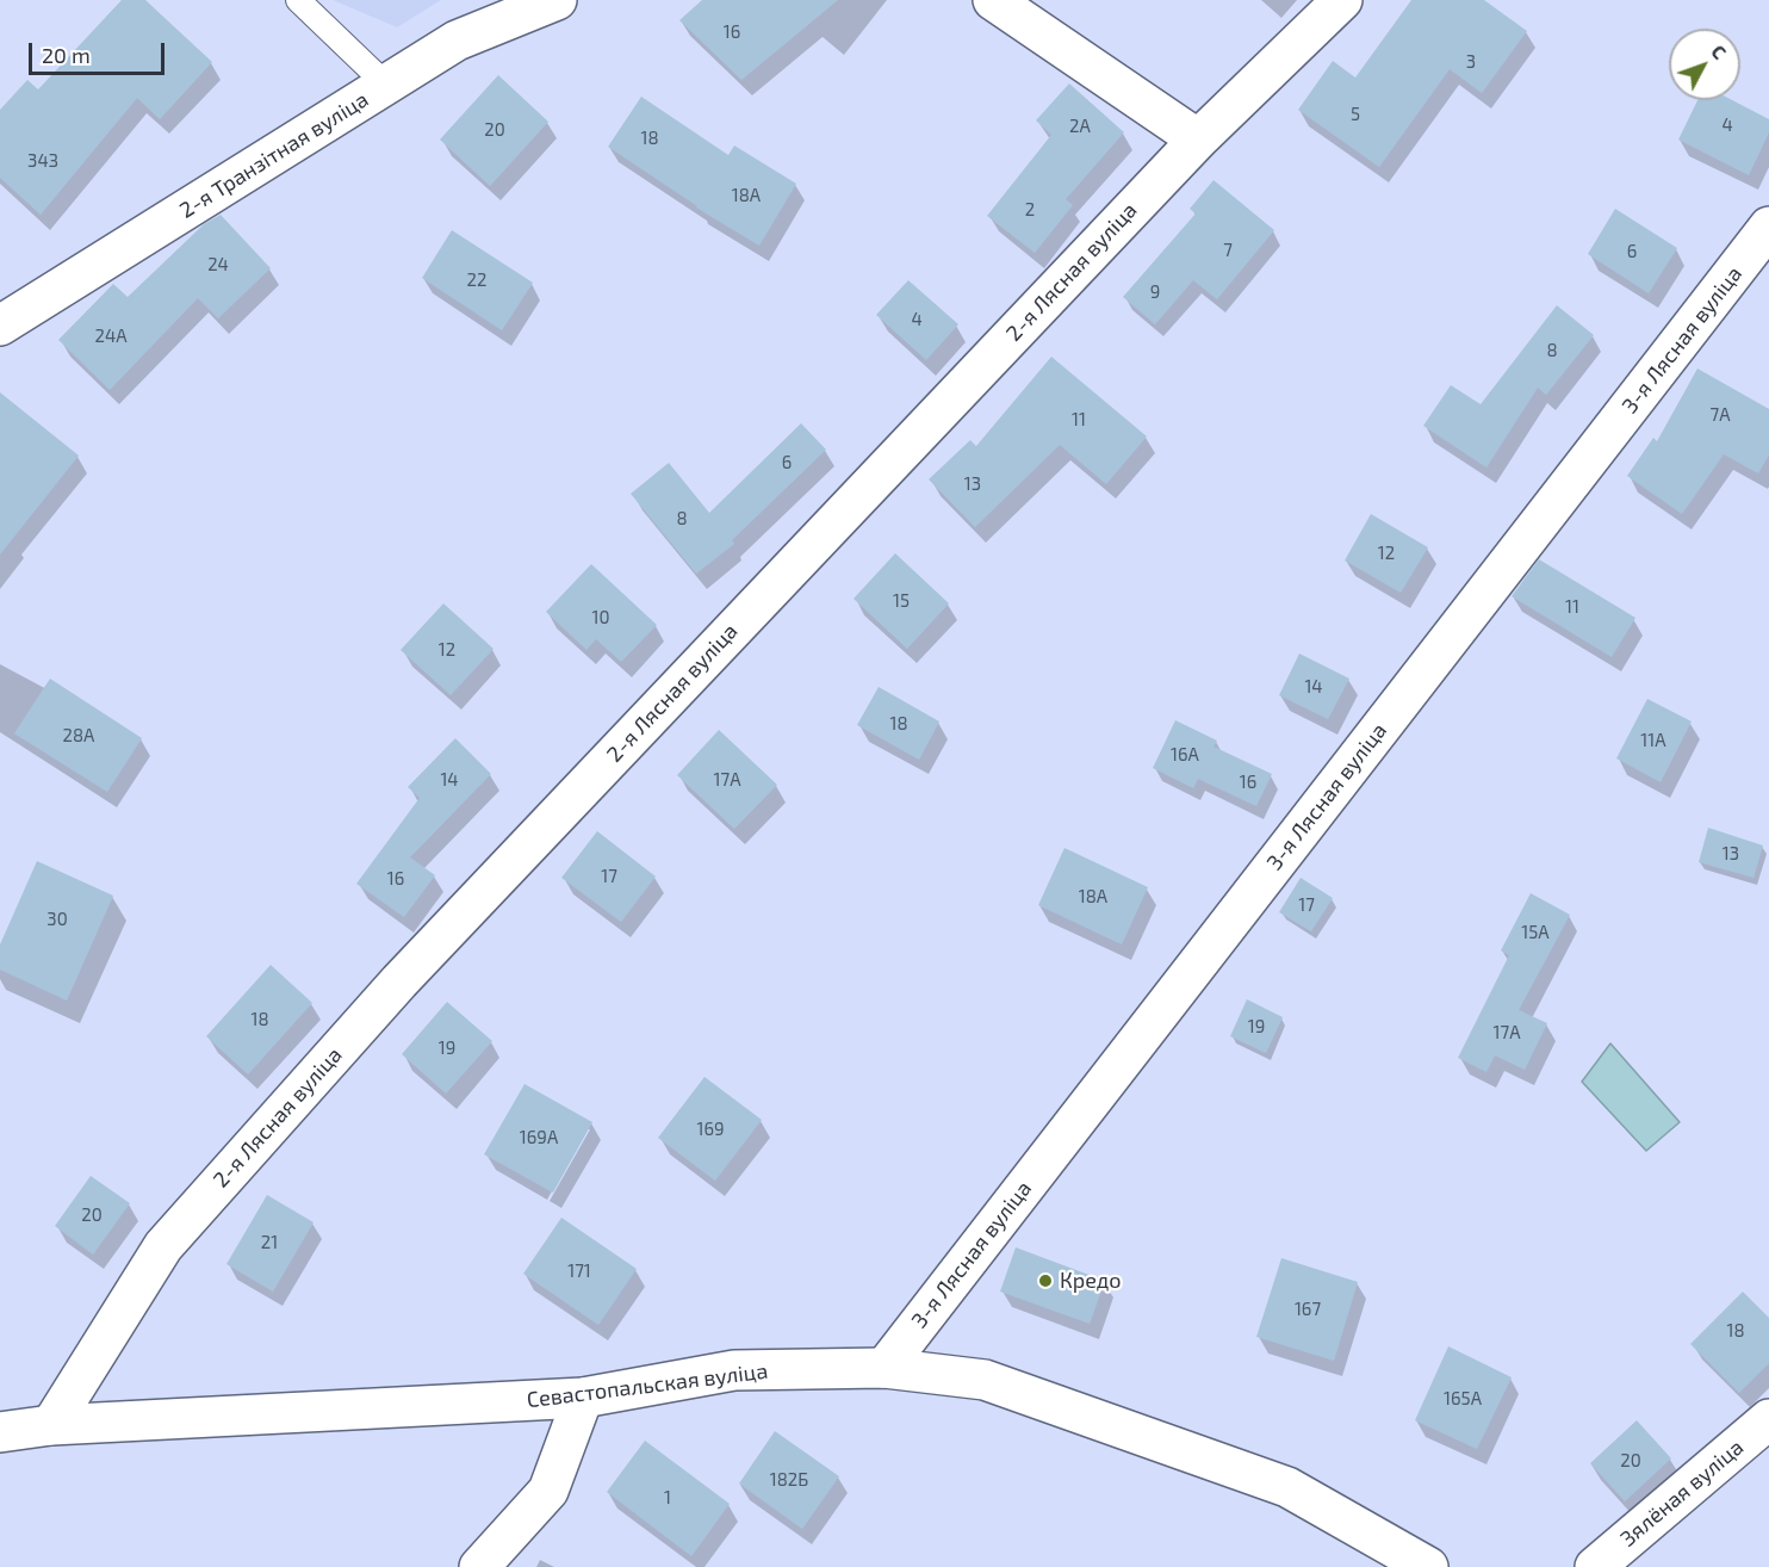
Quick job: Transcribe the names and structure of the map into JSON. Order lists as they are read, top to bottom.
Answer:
{
  "streets": {
    "street": [
      "2-я Транзітная вуліца",
      "2-я Лясная вуліца",
      "3-я Лясная вуліца",
      "Севастопальская вуліца",
      "Зялёная вуліца"
    ]
  },
  "crossings": [
    ["2-я Лясная вуліца", "Севастопальская вуліца"],
    ["3-я Лясная вуліца", "Севастопальская вуліца"]
  ],
  "places": ["Кредо"],
  "house_numbers": [
    "16",
    "3",
    "5",
    "4",
    "2А",
    "20",
    "18",
    "34З",
    "18А",
    "2",
    "7",
    "6",
    "24",
    "22",
    "9",
    "4",
    "24А",
    "8",
    "7А",
    "11",
    "6",
    "13",
    "8",
    "12",
    "15",
    "11",
    "10",
    "12",
    "14",
    "18",
    "28А",
    "11А",
    "16А",
    "14",
    "17А",
    "16",
    "13",
    "17",
    "16",
    "18А",
    "17",
    "30",
    "15А",
    "18",
    "19",
    "17А",
    "19",
    "169",
    "169А",
    "20",
    "21",
    "171",
    "167",
    "18",
    "165А",
    "20",
    "182Б",
    "1"
  ],
  "scale_bar": "20 m",
  "north": "top right"
}
